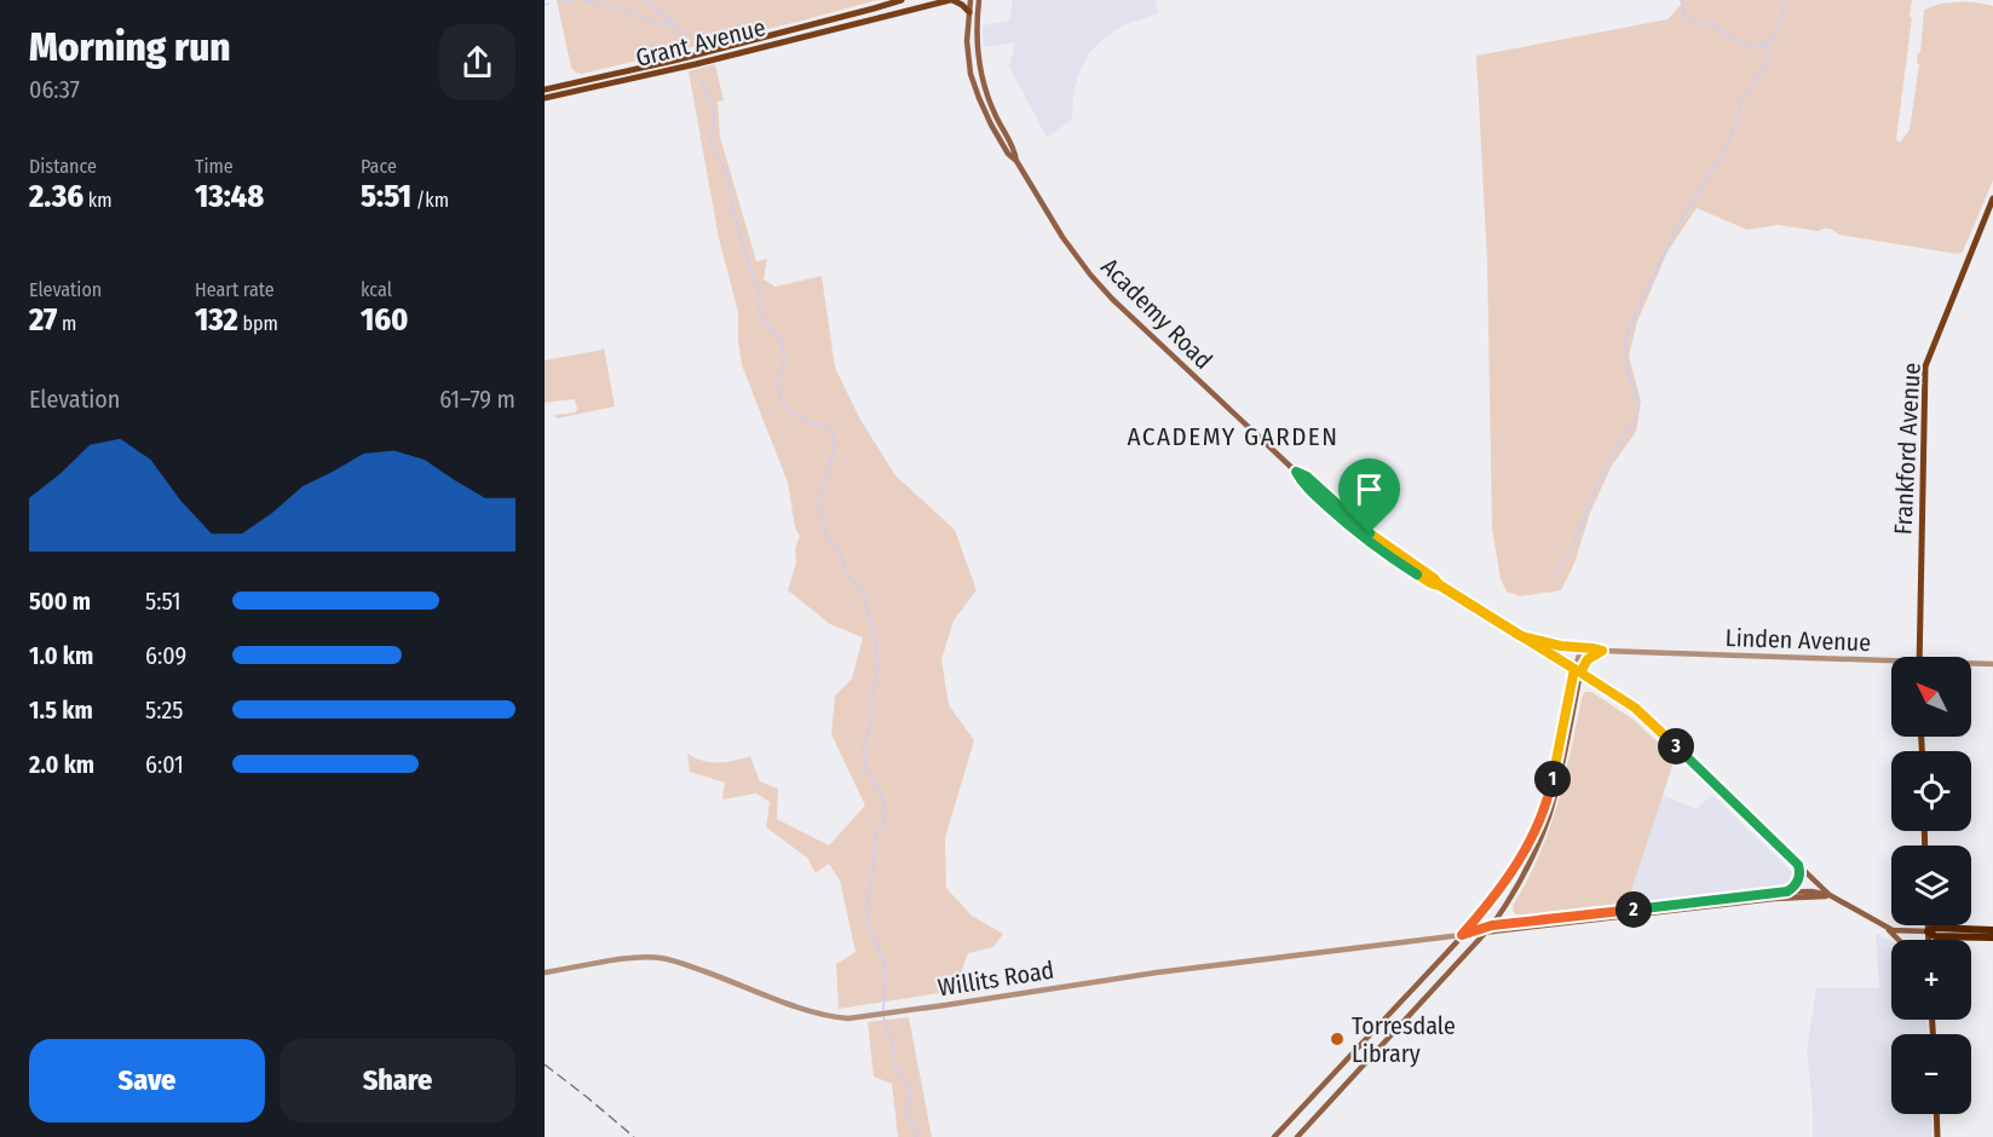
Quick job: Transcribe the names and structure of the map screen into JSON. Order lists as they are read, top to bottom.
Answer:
{
  "streets": {
    "main road": [
      "Grant Avenue",
      "Academy Road",
      "Frankford Avenue",
      "Willits Road"
    ],
    "street": ["Linden Avenue"]
  },
  "crossings": [
    ["Academy Road", "Willits Road"]
  ],
  "districts": ["ACADEMY GARDEN"],
  "places": ["Torresdale Library"],
  "north": "top left",
  "page": {
    "heading": ["Morning run", "06:37"],
    "stats": [
      ["Distance", "2.36 km"],
      ["Time", "13:48"],
      ["Pace", "5:51 /km"],
      ["Elevation", "27 m"],
      ["Heart rate", "132 bpm"],
      ["kcal", "160"]
    ],
    "chart": ["Elevation", "61–79 m"],
    "list": [
      {
        "name": "500 m",
        "note": "5:51"
      },
      {
        "name": "1.0 km",
        "note": "6:09"
      },
      {
        "name": "1.5 km",
        "note": "5:25"
      },
      {
        "name": "2.0 km",
        "note": "6:01"
      }
    ],
    "map_buttons": ["+", "−"],
    "pins": ["3", "1", "2"],
    "buttons": ["Save", "Share"]
  }
}
